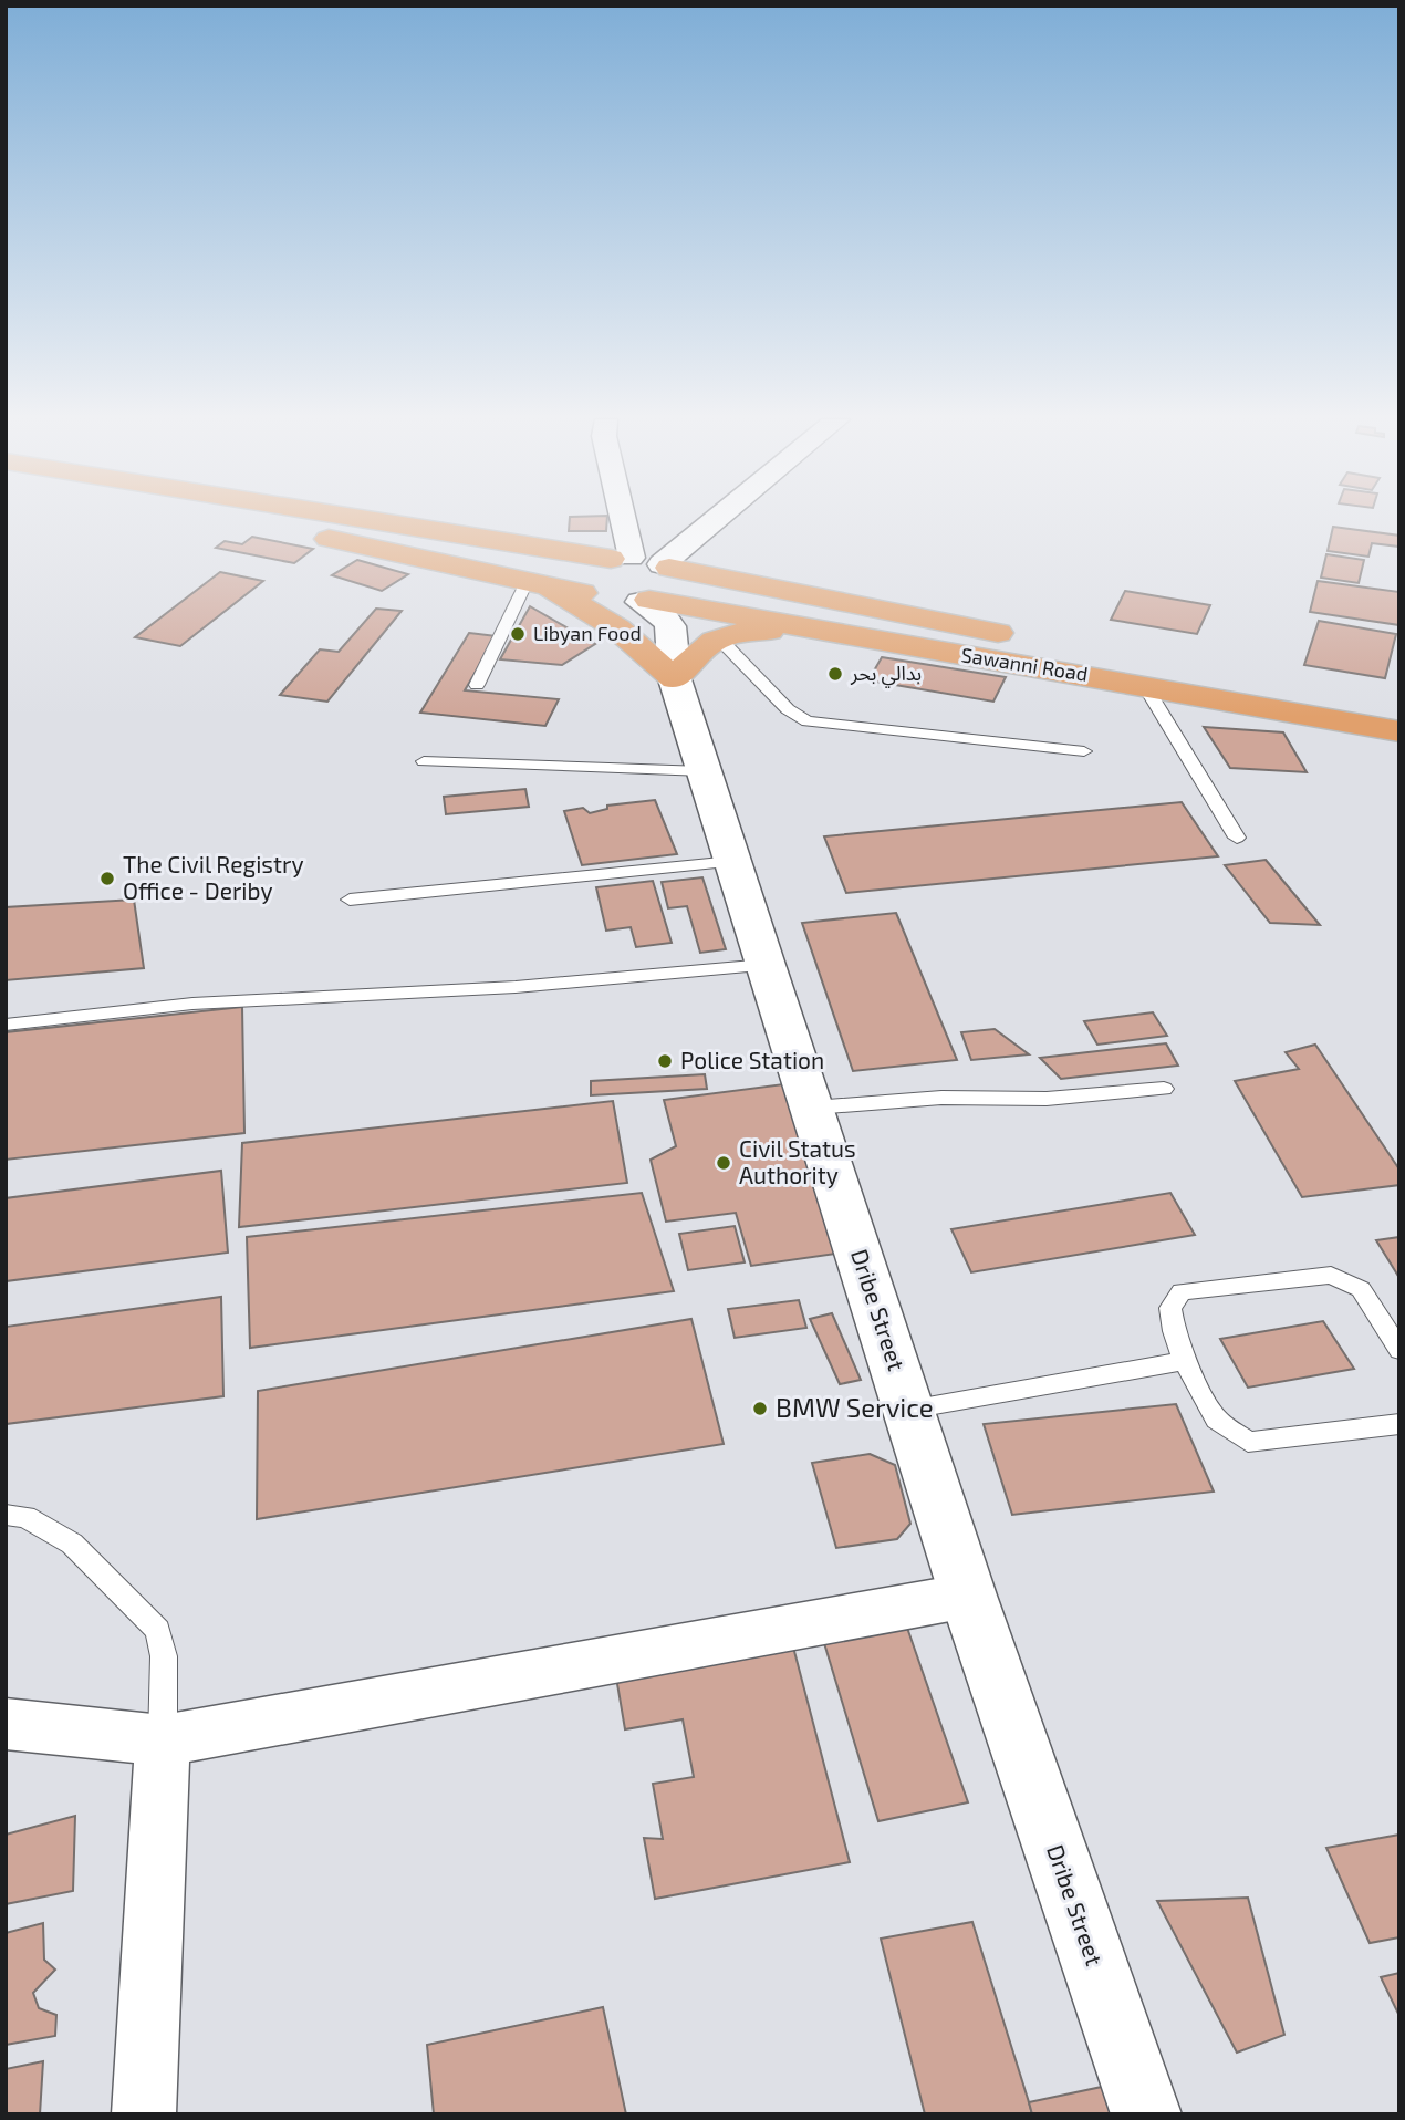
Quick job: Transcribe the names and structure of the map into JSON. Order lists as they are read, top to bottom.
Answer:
{
  "streets": {
    "highway": ["Sawanni Road"],
    "street": ["Dribe Street"]
  },
  "crossings": [
    ["Sawanni Road", "Dribe Street"]
  ],
  "places": [
    "Libyan Food",
    "بدالي بحر",
    "The Civil Registry Office - Deriby",
    "Police Station",
    "Civil Status Authority",
    "BMW Service"
  ]
}
